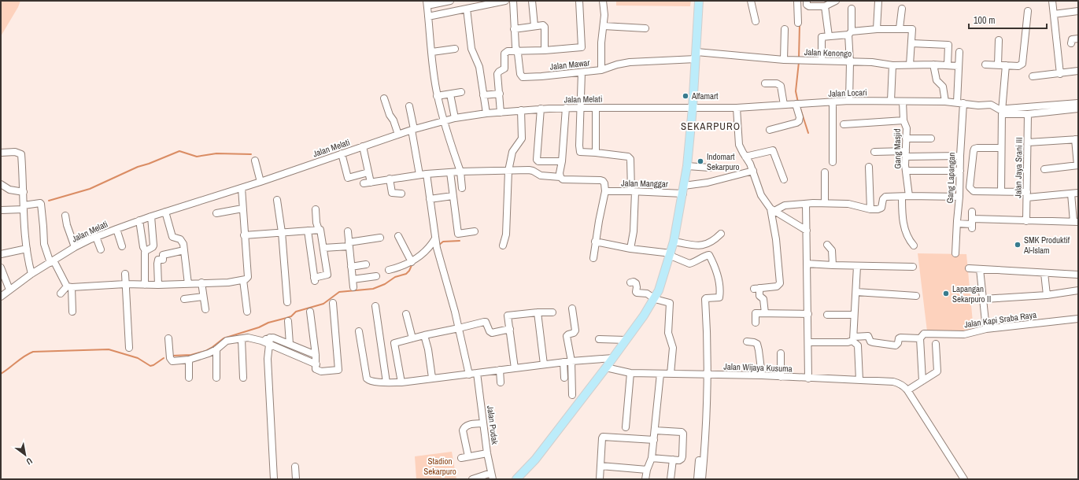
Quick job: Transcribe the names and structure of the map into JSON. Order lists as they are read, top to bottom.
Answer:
{
  "streets": {
    "street": [
      "Jalan Kenongo",
      "Jalan Mawar",
      "Jalan Locari",
      "Jalan Melati",
      "Gang Masjid",
      "Jalan Jaya Srani III",
      "Gang Lapangan",
      "Jalan Manggar",
      "Jalan Kapi Sraba Raya",
      "Jalan Wijaya Kusuma",
      "Jalan Pudak"
    ]
  },
  "crossings": [
    ["Jalan Kenongo", "Jalan Mawar"],
    ["Jalan Kenongo", "Gang Lapangan"],
    ["Jalan Locari", "Jalan Melati"],
    ["Jalan Locari", "Gang Masjid"],
    ["Jalan Locari", "Gang Lapangan"]
  ],
  "districts": ["SEKARPURO"],
  "parks": ["Stadion Sekarpuro"],
  "places": [
    "Alfamart",
    "Indomart Sekarpuro",
    "SMK Produktif Al-Islam",
    "Lapangan Sekarpuro II"
  ],
  "scale_bar": "100 m",
  "north": "bottom right"
}
